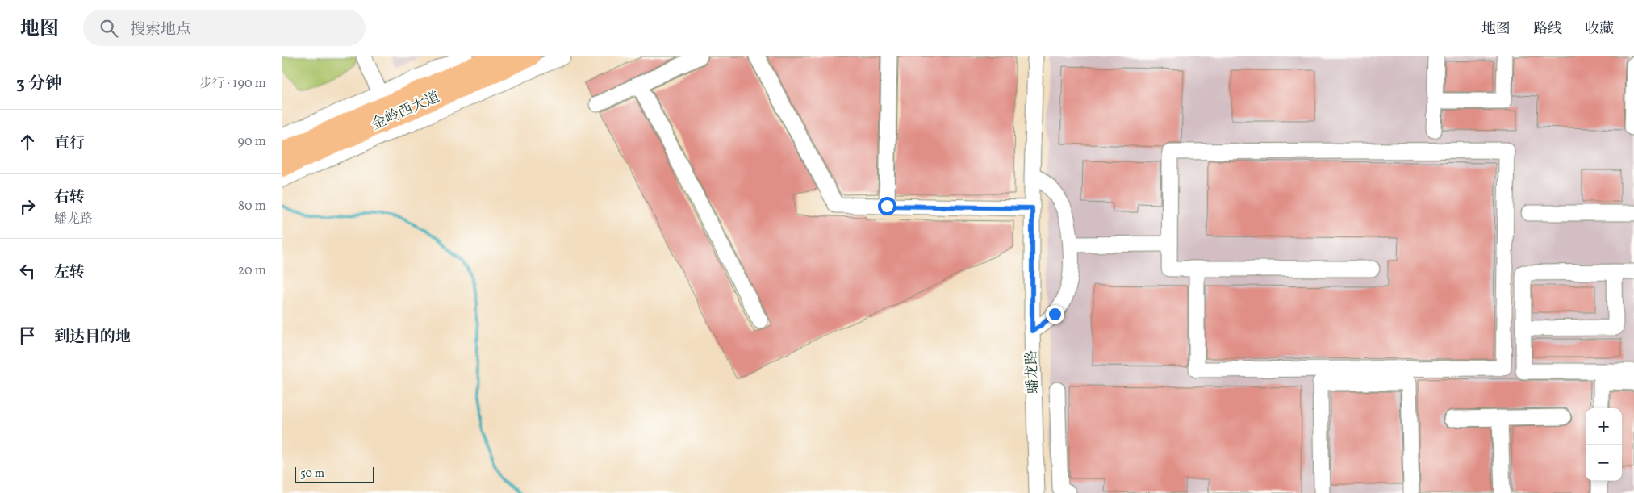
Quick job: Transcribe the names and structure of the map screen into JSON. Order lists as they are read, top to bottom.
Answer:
{
  "streets": {
    "main road": ["金岭西大道"],
    "street": ["蟠龙路"]
  },
  "scale_bar": "50 m",
  "page": {
    "header": "地图",
    "search": "搜索地点",
    "nav": ["地图", "路线", "收藏"],
    "heading": ["3 分钟", "步行 · 190 m"],
    "list": [
      ["直行", "90 m"],
      ["右转", "蟠龙路", "80 m"],
      ["左转", "20 m"],
      "到达目的地"
    ],
    "map_buttons": ["+", "−"],
    "scale": "50 m"
  }
}
